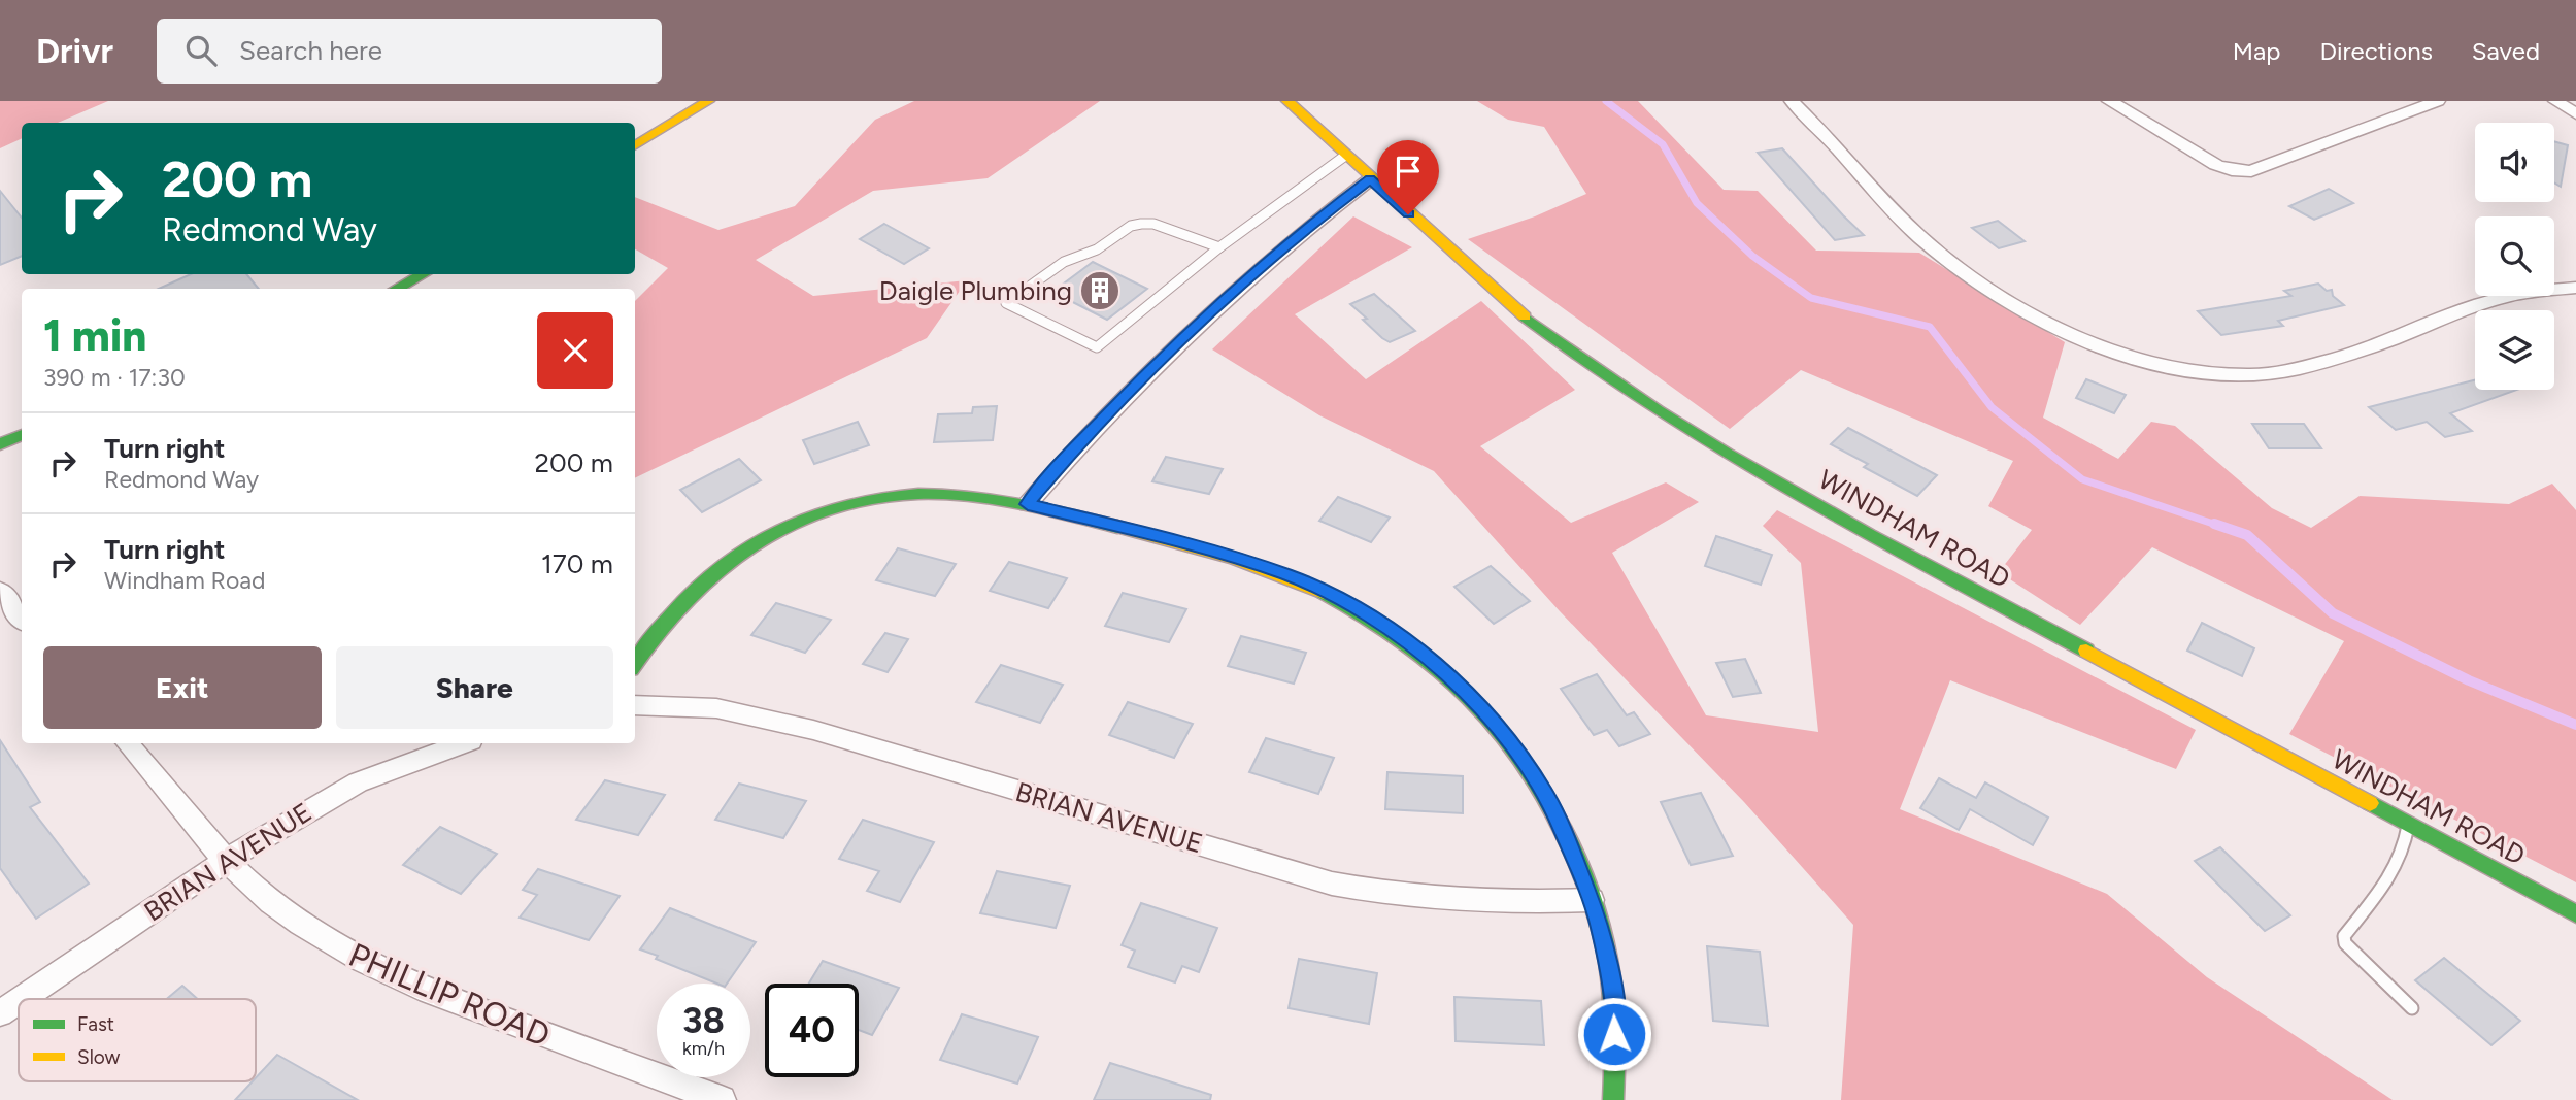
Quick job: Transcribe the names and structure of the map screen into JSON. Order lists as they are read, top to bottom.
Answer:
{
  "streets": {
    "street": ["WINDHAM ROAD", "BRIAN AVENUE", "PHILLIP ROAD"]
  },
  "crossings": [
    ["BRIAN AVENUE", "PHILLIP ROAD"]
  ],
  "places": {
    "building": ["Daigle Plumbing"]
  },
  "legend": ["Fast", "Slow"],
  "page": {
    "header": "Drivr",
    "search": "Search here",
    "nav": ["Map", "Directions", "Saved"],
    "turn": ["200 m", "Redmond Way"],
    "heading": ["1 min", "390 m · 17:30"],
    "list": [
      {
        "name": "Turn right",
        "note": "Redmond Way",
        "value": "200 m"
      },
      {
        "name": "Turn right",
        "note": "Windham Road",
        "value": "170 m"
      }
    ],
    "buttons": ["Exit", "Share"],
    "speed": "38 km/h",
    "limit": "40"
  }
}
